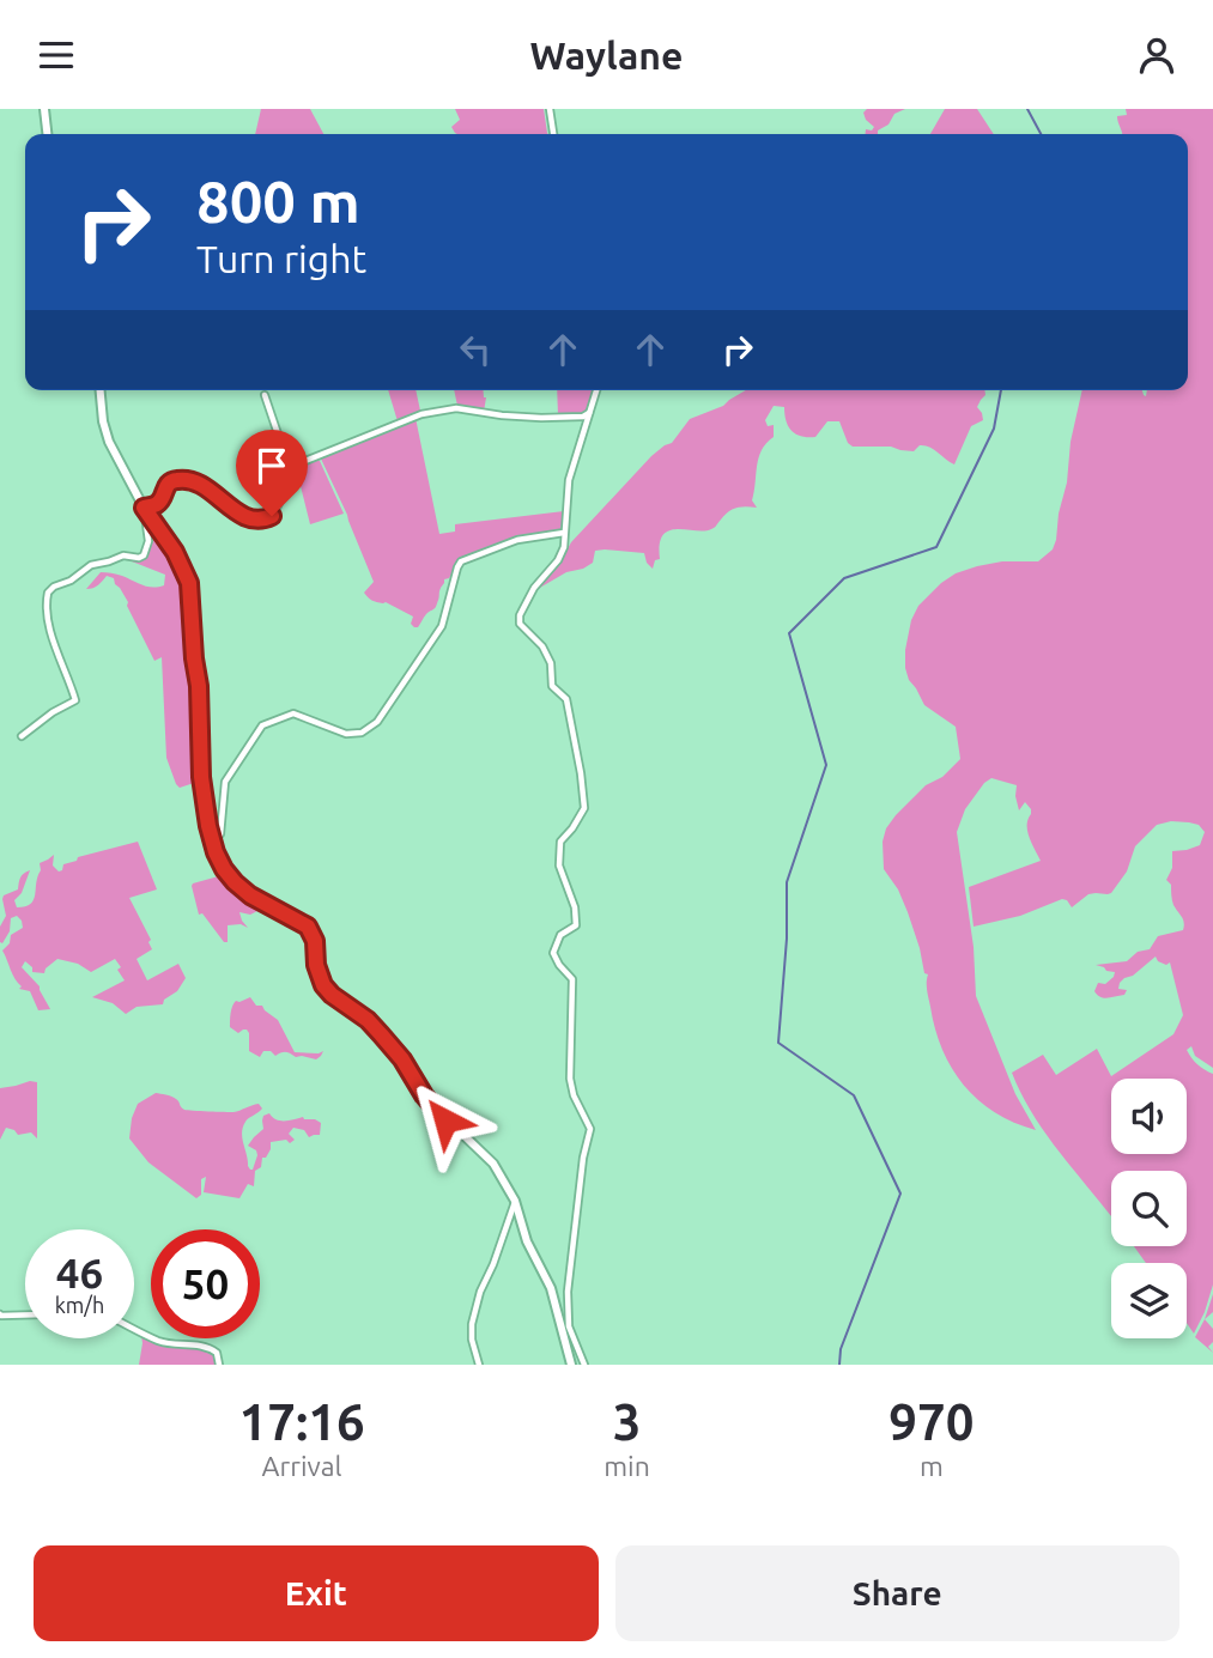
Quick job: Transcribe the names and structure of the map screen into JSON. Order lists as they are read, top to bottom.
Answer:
{
  "page": {
    "header": "Waylane",
    "turn": ["800 m", "Turn right"],
    "speed": "46 km/h",
    "limit": "50",
    "eta": [
      "17:16",
      "Arrival",
      "3",
      "min",
      "970",
      "m"
    ],
    "buttons": ["Exit", "Share"]
  }
}
